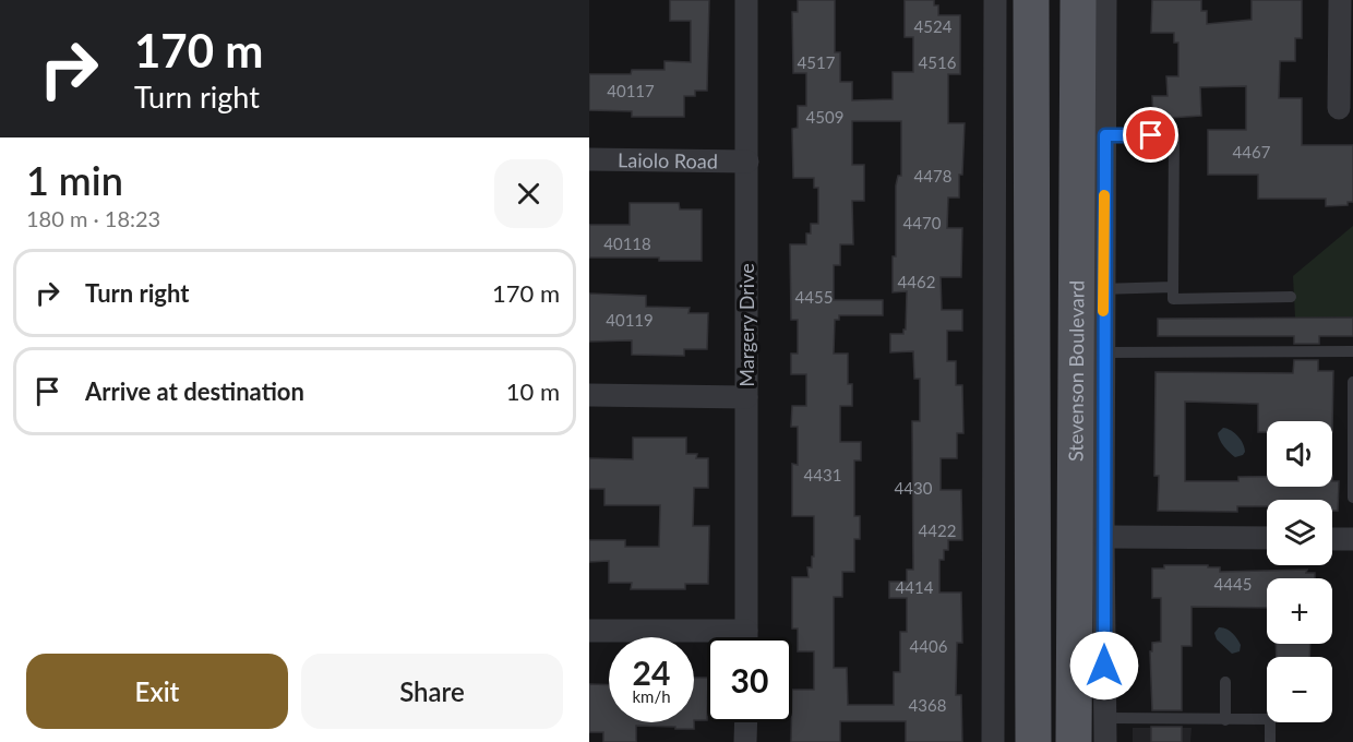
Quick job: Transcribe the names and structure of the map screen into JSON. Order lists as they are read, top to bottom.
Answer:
{
  "streets": {
    "main road": ["Stevenson Boulevard"],
    "street": ["Laiolo Road", "Margery Drive"]
  },
  "crossings": [
    ["Laiolo Road", "Margery Drive"]
  ],
  "house_numbers": [
    "4524",
    "4517",
    "4516",
    "40117",
    "4509",
    "4467",
    "4478",
    "4470",
    "40118",
    "4462",
    "4455",
    "40119",
    "4431",
    "4430",
    "4422",
    "4445",
    "4414",
    "4406",
    "4368"
  ],
  "page": {
    "turn": ["170 m", "Turn right"],
    "heading": ["1 min", "180 m · 18:23"],
    "list": [
      {
        "name": "Turn right",
        "value": "170 m"
      },
      {
        "name": "Arrive at destination",
        "value": "10 m"
      }
    ],
    "map_buttons": ["+", "−"],
    "speed": "24 km/h",
    "limit": "30",
    "buttons": ["Exit", "Share"]
  }
}
